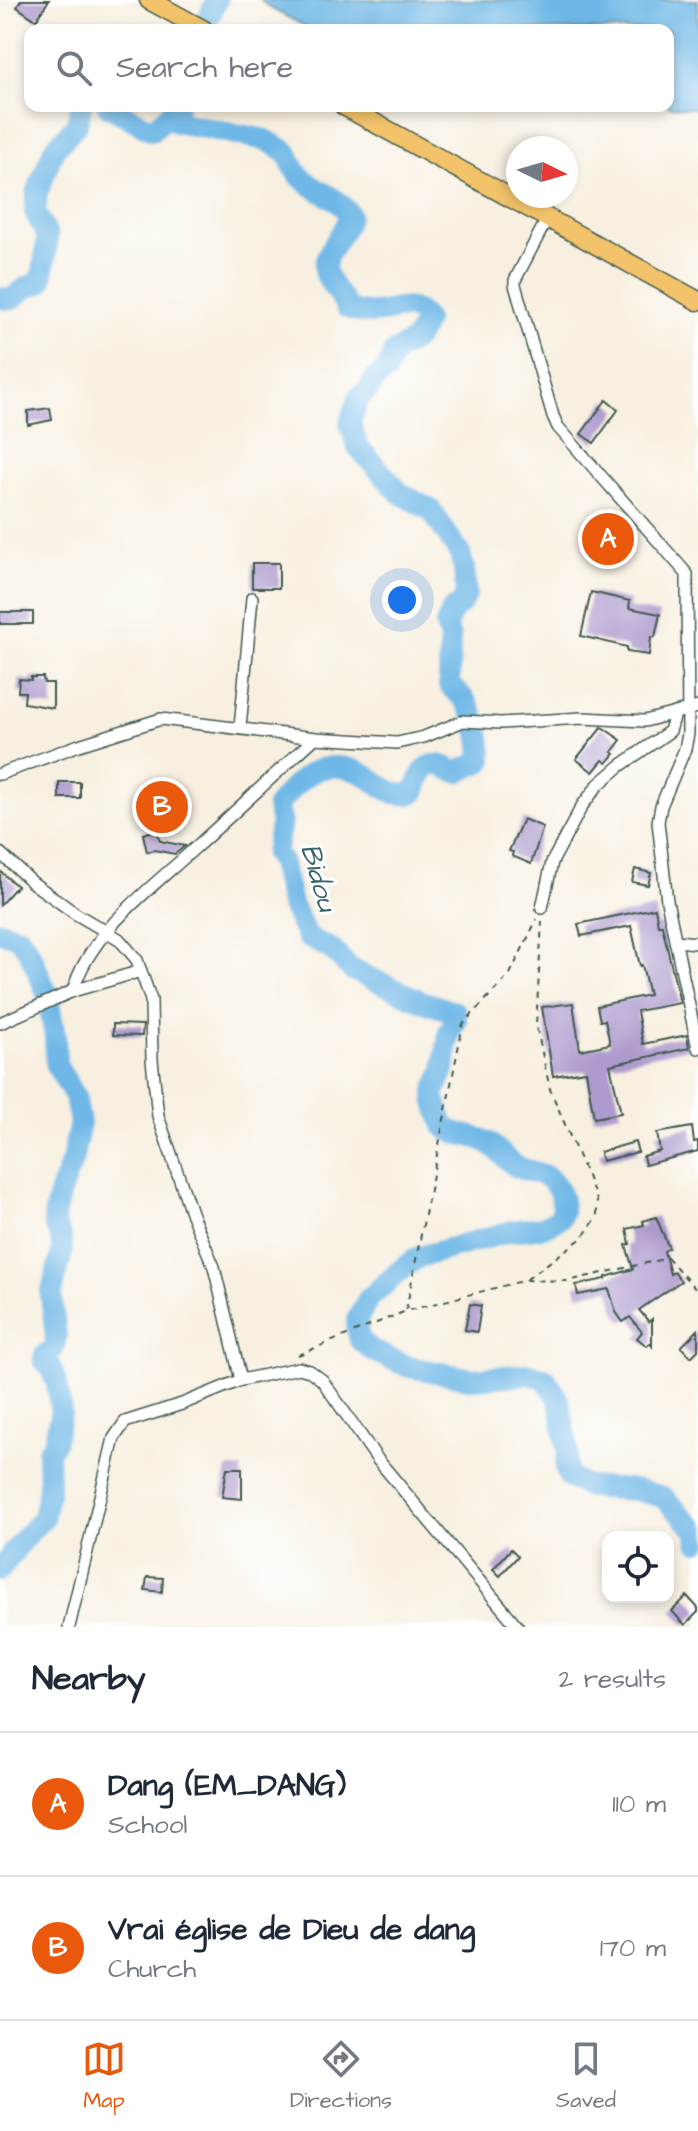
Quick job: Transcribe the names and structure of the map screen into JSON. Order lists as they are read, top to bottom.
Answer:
{
  "water": ["Bidou"],
  "north": "right",
  "page": {
    "search": "Search here",
    "pins": ["A", "B"],
    "heading": ["Nearby", "2 results"],
    "list": [
      {
        "mark": "A",
        "name": "Dang (EM_DANG)",
        "note": "School",
        "value": "110 m"
      },
      {
        "mark": "B",
        "name": "Vrai église de Dieu de dang",
        "note": "Church",
        "value": "170 m"
      }
    ],
    "nav": ["Map", "Directions", "Saved"]
  }
}
